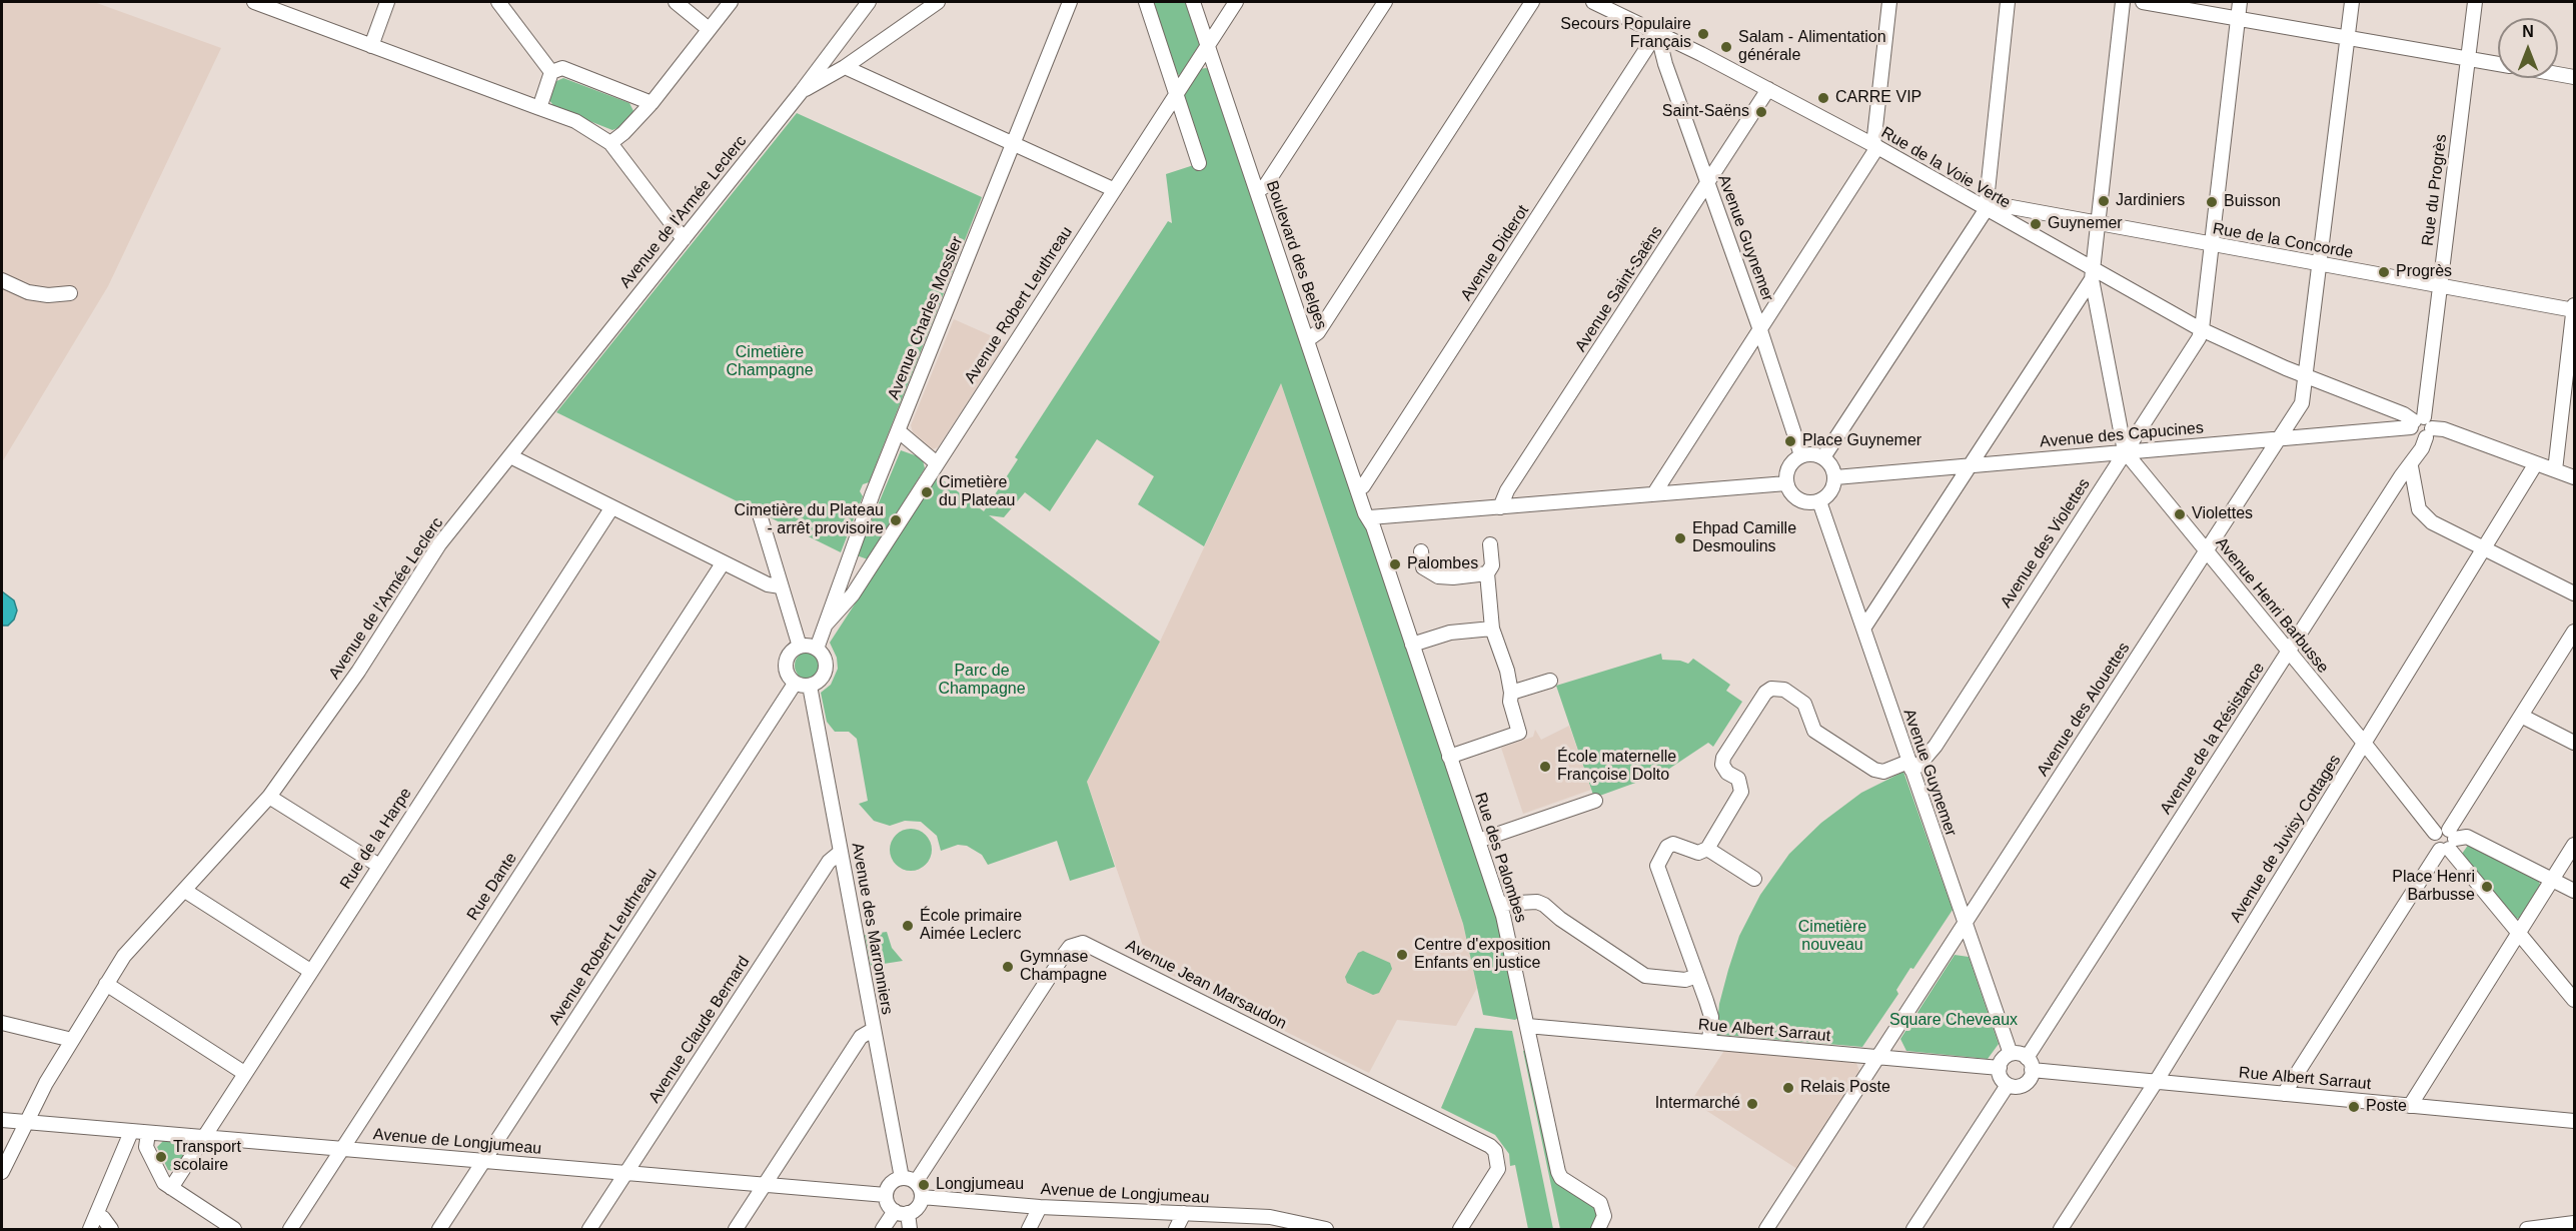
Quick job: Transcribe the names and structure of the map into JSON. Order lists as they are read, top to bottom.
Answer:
{
  "streets": {
    "street": [
      "Rue de la Voie Verte",
      "Rue du Progrès",
      "Avenue de l'Armée Leclerc",
      "Avenue Guynemer",
      "Rue de la Concorde",
      "Avenue Diderot",
      "Boulevard des Belges",
      "Avenue Saint-Saëns",
      "Avenue Robert Leuthreau",
      "Avenue Charles Mossler",
      "Avenue des Capucines",
      "Avenue des Violettes",
      "Avenue Henri Barbusse",
      "Avenue des Alouettes",
      "Avenue de la Résistance",
      "Rue de la Harpe",
      "Avenue de Juvisy Cottages",
      "Rue des Palombes",
      "Rue Dante",
      "Avenue des Marronniers",
      "Avenue Jean Marsaudon",
      "Avenue Claude Bernard",
      "Rue Albert Sarraut",
      "Avenue de Longjumeau"
    ]
  },
  "crossings": [
    ["Rue de la Voie Verte", "Rue du Progrès"],
    ["Rue de la Voie Verte", "Avenue Guynemer"],
    ["Rue de la Voie Verte", "Rue de la Concorde"],
    ["Rue de la Voie Verte", "Avenue Diderot"],
    ["Rue de la Voie Verte", "Avenue Saint-Saëns"],
    ["Rue de la Voie Verte", "Avenue des Capucines"],
    ["Rue de la Voie Verte", "Avenue des Violettes"],
    ["Rue de la Voie Verte", "Avenue Henri Barbusse"],
    ["Rue de la Voie Verte", "Avenue des Alouettes"],
    ["Rue de la Voie Verte", "Avenue de la Résistance"],
    ["Rue de la Voie Verte", "Avenue de Juvisy Cottages"],
    ["Rue du Progrès", "Rue de la Concorde"],
    ["Rue du Progrès", "Avenue des Capucines"],
    ["Rue du Progrès", "Avenue de la Résistance"],
    ["Avenue de l'Armée Leclerc", "Avenue de Longjumeau"],
    ["Avenue Guynemer", "Avenue Diderot"],
    ["Avenue Guynemer", "Avenue Saint-Saëns"],
    ["Avenue Guynemer", "Avenue des Capucines"],
    ["Avenue Guynemer", "Avenue des Violettes"],
    ["Avenue Guynemer", "Avenue des Alouettes"],
    ["Avenue Guynemer", "Avenue de la Résistance"],
    ["Avenue Guynemer", "Rue Albert Sarraut"],
    ["Rue de la Concorde", "Avenue des Alouettes"],
    ["Avenue Diderot", "Boulevard des Belges"],
    ["Boulevard des Belges", "Avenue Robert Leuthreau"],
    ["Boulevard des Belges", "Rue des Palombes"],
    ["Avenue Robert Leuthreau", "Avenue Charles Mossler"],
    ["Avenue Robert Leuthreau", "Avenue des Marronniers"],
    ["Avenue Robert Leuthreau", "Avenue de Longjumeau"],
    ["Avenue Charles Mossler", "Avenue des Marronniers"],
    ["Avenue des Capucines", "Avenue des Violettes"],
    ["Avenue des Capucines", "Avenue Henri Barbusse"],
    ["Avenue des Capucines", "Avenue des Alouettes"],
    ["Avenue des Capucines", "Avenue de la Résistance"],
    ["Avenue des Violettes", "Avenue Henri Barbusse"],
    ["Avenue Henri Barbusse", "Avenue des Alouettes"],
    ["Avenue Henri Barbusse", "Avenue de la Résistance"],
    ["Avenue Henri Barbusse", "Avenue de Juvisy Cottages"],
    ["Avenue des Alouettes", "Rue Albert Sarraut"],
    ["Avenue de la Résistance", "Rue Albert Sarraut"],
    ["Rue de la Harpe", "Avenue de Longjumeau"],
    ["Avenue de Juvisy Cottages", "Rue Albert Sarraut"],
    ["Rue des Palombes", "Rue Albert Sarraut"],
    ["Rue Dante", "Avenue de Longjumeau"],
    ["Avenue des Marronniers", "Avenue Jean Marsaudon"],
    ["Avenue des Marronniers", "Avenue Claude Bernard"],
    ["Avenue des Marronniers", "Avenue de Longjumeau"],
    ["Avenue Jean Marsaudon", "Avenue de Longjumeau"],
    ["Avenue Claude Bernard", "Avenue de Longjumeau"]
  ],
  "parks": [
    "Cimetière Champagne",
    "Parc de Champagne",
    "Cimetière nouveau",
    "Square Cheveaux"
  ],
  "places": [
    "Secours Populaire Français",
    "Salam - Alimentation générale",
    "CARRE VIP",
    "Saint-Saëns",
    "Jardiniers",
    "Buisson",
    "Guynemer",
    "Progrès",
    "Place Guynemer",
    "Cimetière du Plateau",
    "Violettes",
    "Cimetière du Plateau - arrêt provisoire",
    "Ehpad Camille Desmoulins",
    "Palombes",
    "École maternelle Françoise Dolto",
    "Place Henri Barbusse",
    "École primaire Aimée Leclerc",
    "Centre d'exposition Enfants en justice",
    "Gymnase Champagne",
    "Relais Poste",
    "Intermarché",
    "Poste",
    "Transport scolaire",
    "Longjumeau"
  ],
  "north": "top"
}
